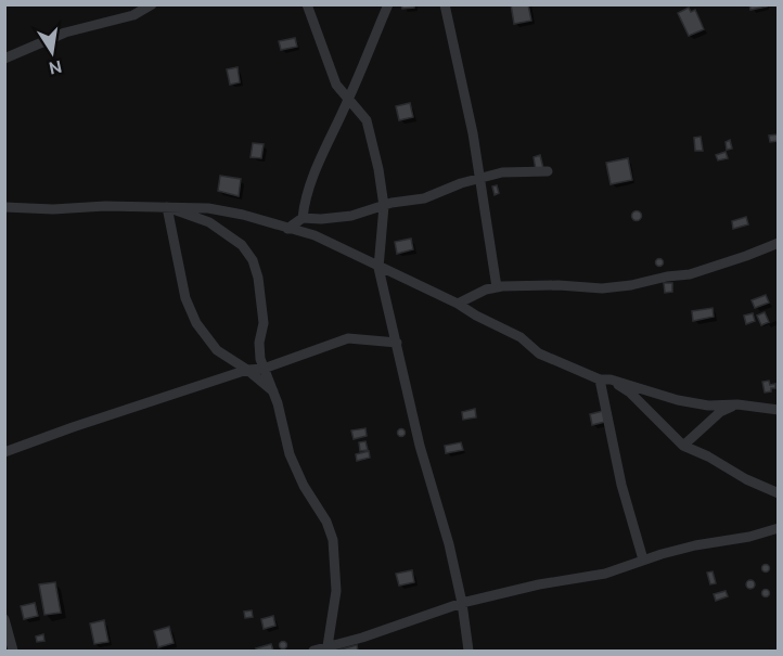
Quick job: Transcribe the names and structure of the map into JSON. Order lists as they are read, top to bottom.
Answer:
{
  "north": "bottom"
}
